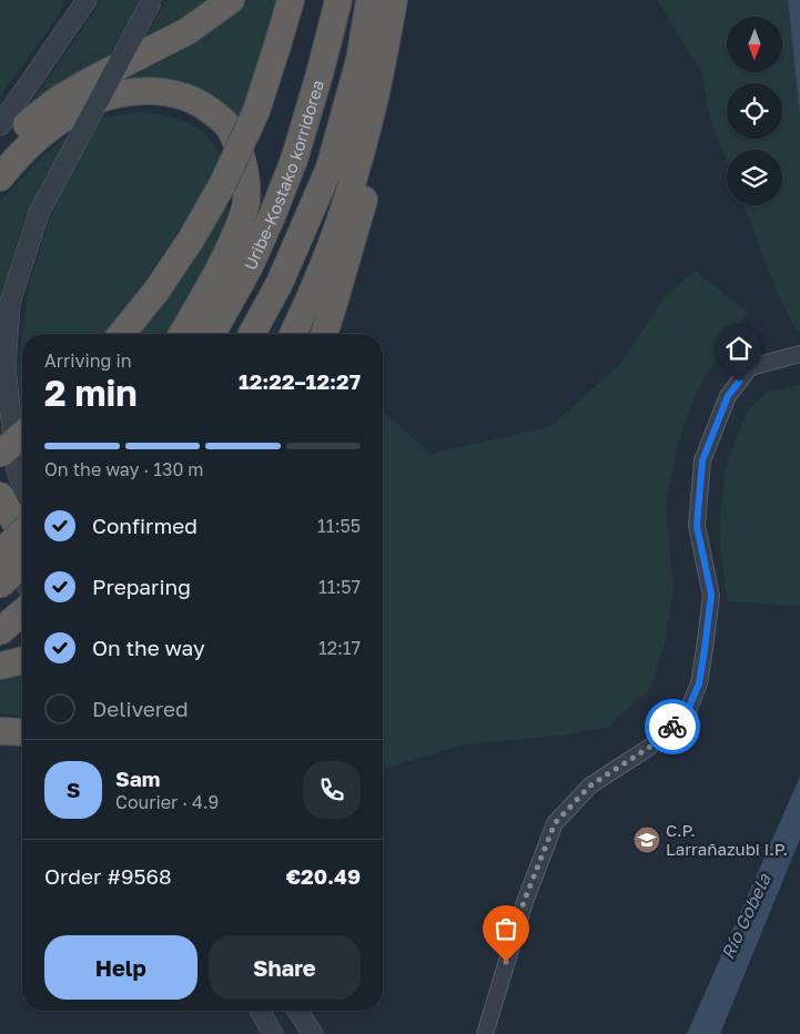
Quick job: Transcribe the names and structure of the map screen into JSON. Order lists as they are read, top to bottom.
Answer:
{
  "streets": {
    "highway": ["Uribe-Kostako korridorea"]
  },
  "water": ["Río Gobela"],
  "places": {
    "school or university": ["C.P. Larrañazubi I.P."]
  },
  "north": "bottom",
  "page": {
    "heading": ["2 min", "Arriving in", "12:22–12:27"],
    "panel": [
      "Sam",
      "Courier · 4.9",
      "Order #9568",
      "€20.49"
    ],
    "bar": "On the way · 130 m",
    "list": [
      ["Confirmed", "11:55"],
      ["Preparing", "11:57"],
      ["On the way", "12:17"],
      "Delivered"
    ],
    "round": "S",
    "buttons": ["Help", "Share"]
  }
}
